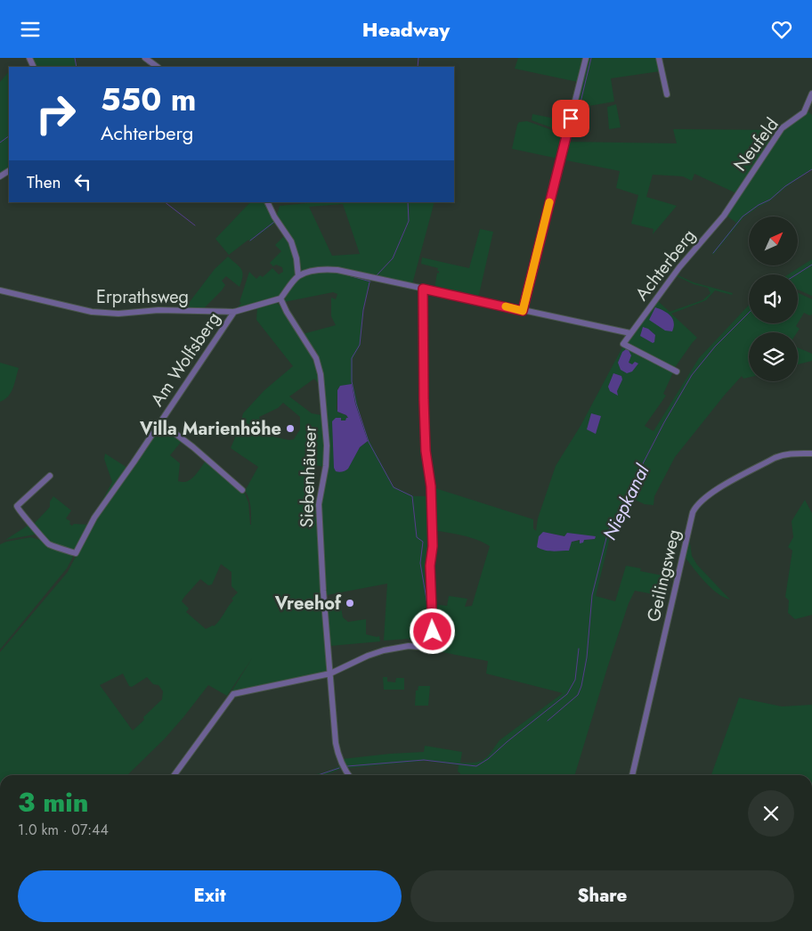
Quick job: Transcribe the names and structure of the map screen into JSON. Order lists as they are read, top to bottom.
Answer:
{
  "streets": {
    "street": [
      "Neufeld",
      "Achterberg",
      "Erprathsweg",
      "Am Wolfsberg",
      "Siebenhäuser",
      "Geilingsweg"
    ]
  },
  "crossings": [
    ["Neufeld", "Achterberg"],
    ["Erprathsweg", "Am Wolfsberg"],
    ["Erprathsweg", "Siebenhäuser"]
  ],
  "water": ["Niepkanal"],
  "places": ["Villa Marienhöhe", "Vreehof"],
  "north": "top right",
  "page": {
    "header": "Headway",
    "turn": ["550 m", "Achterberg"],
    "then": "Then",
    "heading": ["3 min", "1.0 km · 07:44"],
    "buttons": ["Exit", "Share"]
  }
}
